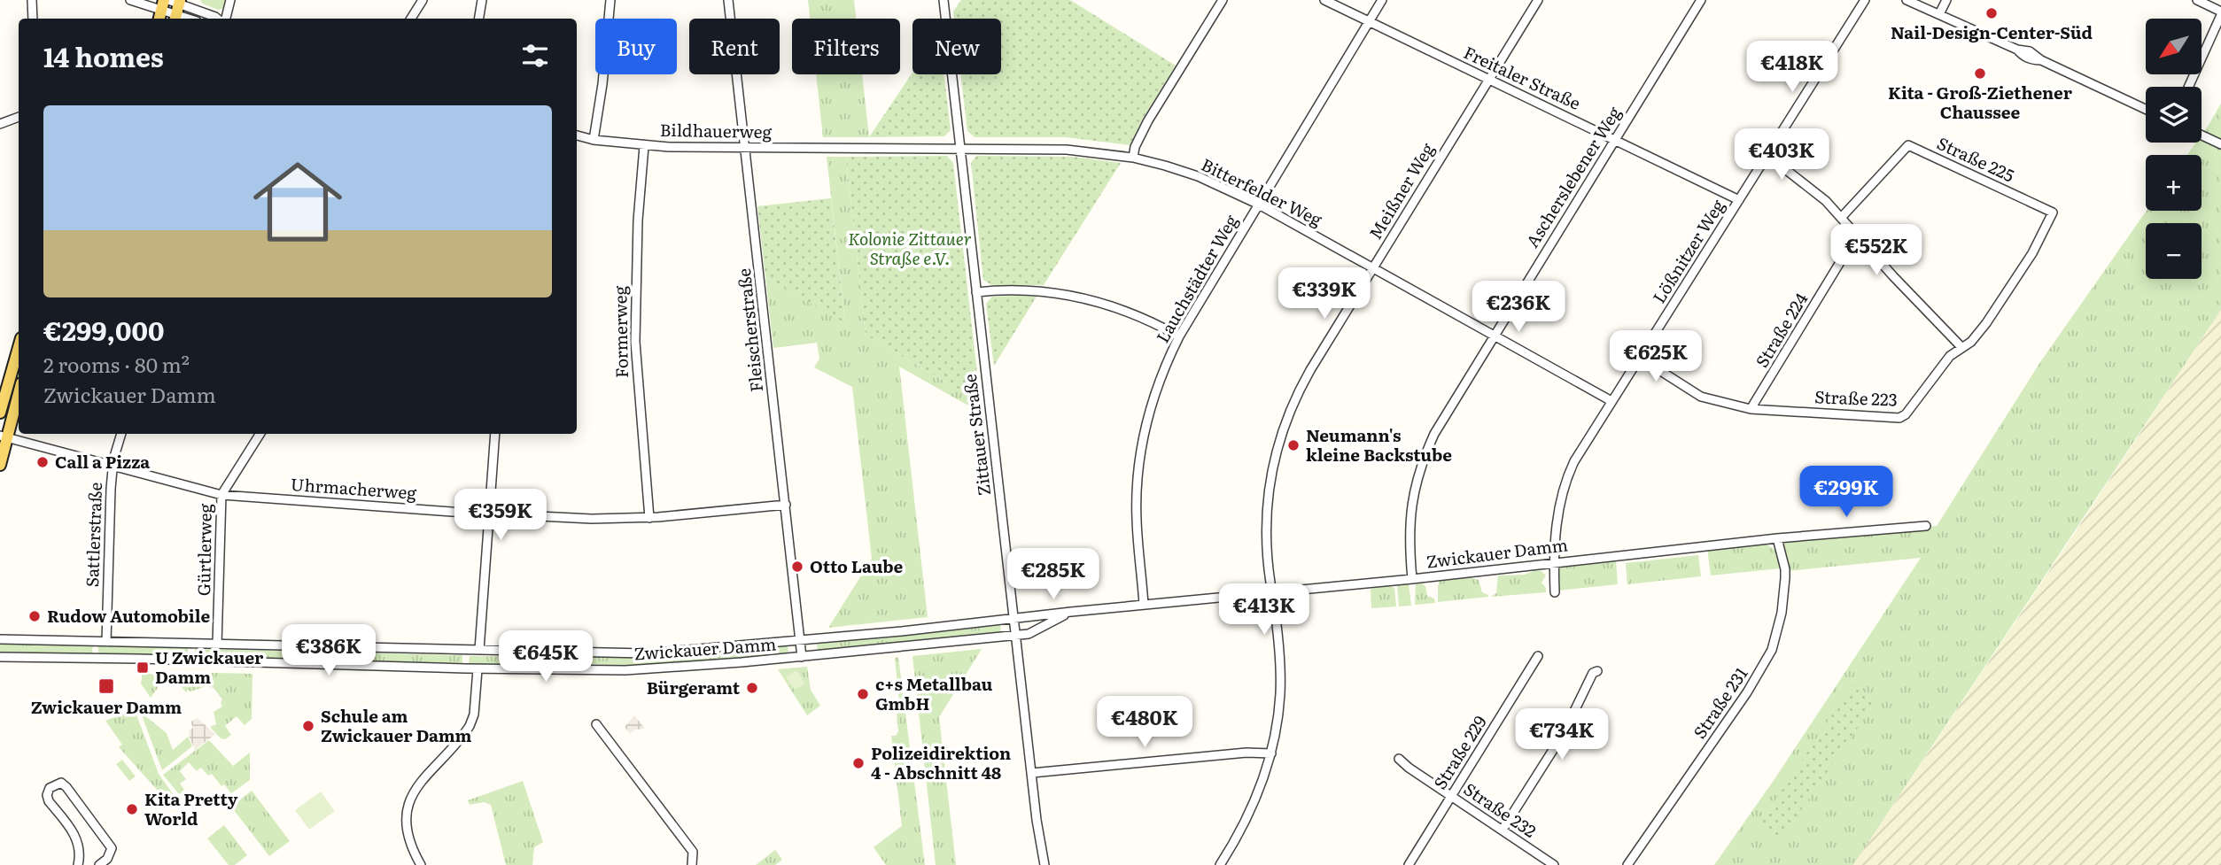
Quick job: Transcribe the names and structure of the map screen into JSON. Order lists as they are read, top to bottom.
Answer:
{
  "streets": {
    "street": [
      "Freitaler Straße",
      "Bildhauerweg",
      "Straße 225",
      "Ascherslebener Weg",
      "Meißner Weg",
      "Bitterfelder Weg",
      "Lößnitzer Weg",
      "Lauchstädter Weg",
      "Fleischerstraße",
      "Straße 224",
      "Formerweg",
      "Straße 223",
      "Zittauer Straße",
      "Uhrmacherweg",
      "Sattlerstraße",
      "Gürtlerweg",
      "Zwickauer Damm",
      "Straße 231",
      "Straße 229",
      "Straße 232"
    ]
  },
  "crossings": [
    ["Freitaler Straße", "Ascherslebener Weg"],
    ["Freitaler Straße", "Meißner Weg"],
    ["Freitaler Straße", "Lößnitzer Weg"],
    ["Freitaler Straße", "Lauchstädter Weg"],
    ["Bildhauerweg", "Bitterfelder Weg"],
    ["Bildhauerweg", "Fleischerstraße"],
    ["Bildhauerweg", "Formerweg"],
    ["Straße 225", "Straße 223"],
    ["Ascherslebener Weg", "Bitterfelder Weg"],
    ["Ascherslebener Weg", "Zwickauer Damm"],
    ["Meißner Weg", "Bitterfelder Weg"],
    ["Meißner Weg", "Zwickauer Damm"],
    ["Bitterfelder Weg", "Lößnitzer Weg"],
    ["Bitterfelder Weg", "Lauchstädter Weg"],
    ["Bitterfelder Weg", "Zittauer Straße"],
    ["Lößnitzer Weg", "Straße 223"],
    ["Lößnitzer Weg", "Zwickauer Damm"],
    ["Lauchstädter Weg", "Zwickauer Damm"],
    ["Fleischerstraße", "Uhrmacherweg"],
    ["Fleischerstraße", "Zwickauer Damm"],
    ["Straße 224", "Straße 223"],
    ["Formerweg", "Uhrmacherweg"],
    ["Zittauer Straße", "Zwickauer Damm"],
    ["Uhrmacherweg", "Sattlerstraße"],
    ["Uhrmacherweg", "Gürtlerweg"],
    ["Sattlerstraße", "Zwickauer Damm"],
    ["Gürtlerweg", "Zwickauer Damm"],
    ["Zwickauer Damm", "Straße 231"],
    ["Straße 229", "Straße 232"]
  ],
  "parks": ["Kolonie Zittauer Straße e.V."],
  "places": {
    "other": [
      "Nail-Design-Center-Süd",
      "Kita - Groß-Ziethener Chaussee",
      "Neumann's kleine Backstube",
      "Call a Pizza",
      "Otto Laube",
      "Rudow Automobile",
      "Bürgeramt",
      "c+s Metallbau GmbH",
      "Schule am Zwickauer Damm",
      "Polizeidirektion 4 - Abschnitt 48",
      "Kita Pretty World"
    ],
    "transit": ["U Zwickauer Damm", "Zwickauer Damm"]
  },
  "north": "bottom left",
  "page": {
    "map_buttons": ["+", "−"],
    "chip": [
      "Buy",
      "Rent",
      "Filters",
      "New"
    ],
    "heading": "14 homes",
    "price": [
      "€418K",
      "€403K",
      "€552K",
      "€339K",
      "€236K",
      "€625K",
      "€299K",
      "€359K",
      "€285K",
      "€413K",
      "€386K",
      "€645K",
      "€480K",
      "€734K"
    ],
    "list": [
      {
        "name": "€299,000",
        "note": "2 rooms · 80 m² · Zwickauer Damm"
      }
    ]
  }
}
